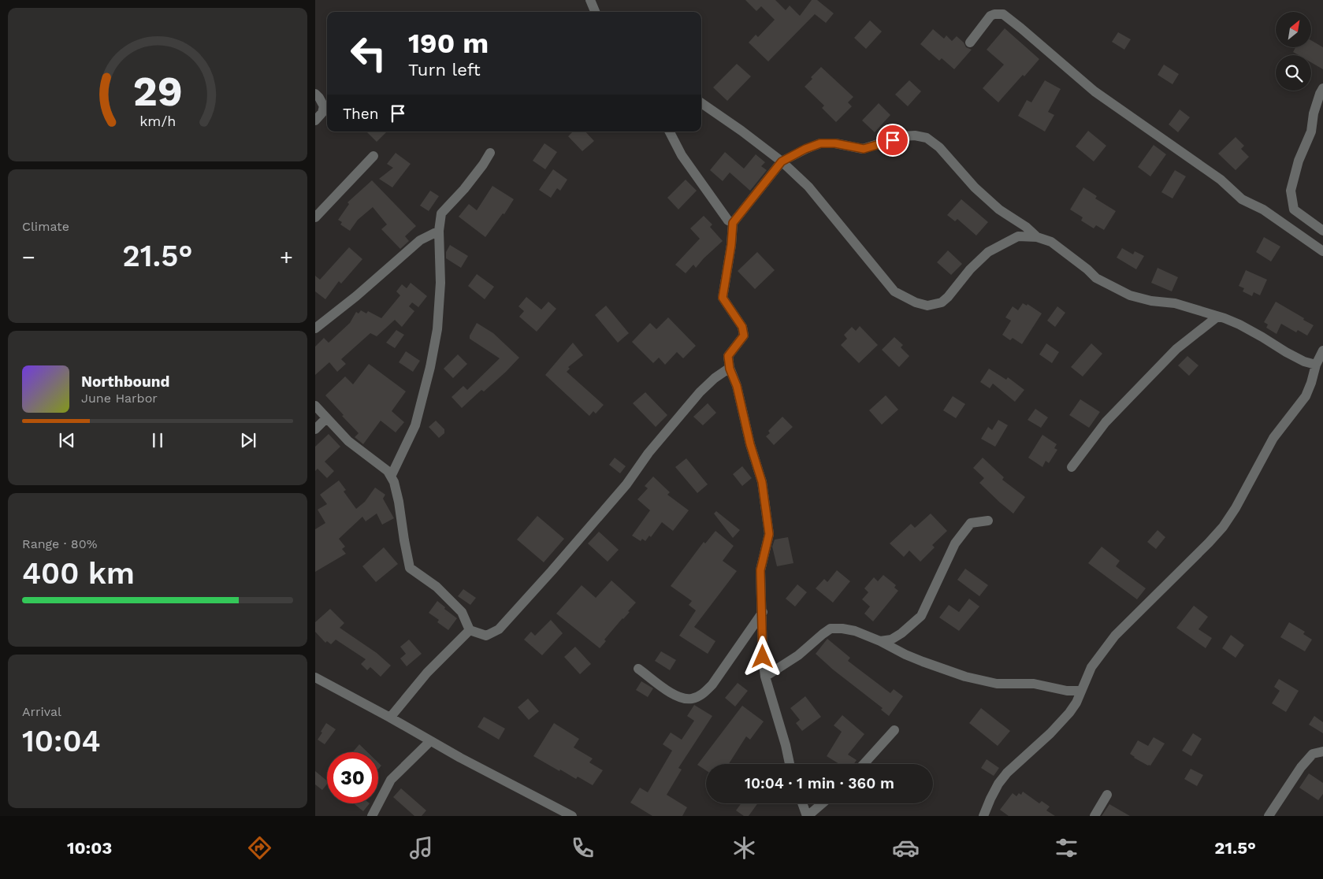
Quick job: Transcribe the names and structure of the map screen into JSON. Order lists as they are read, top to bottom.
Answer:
{
  "north": "top right",
  "page": {
    "turn": ["190 m", "Turn left"],
    "then": "Then",
    "tile": [
      "Climate",
      ["Range · 80%", "400 km"],
      ["Arrival", "10:04"]
    ],
    "heat": ["−", "21.5°", "+"],
    "song": ["Northbound", "June Harbor"],
    "limit": "30",
    "trip": "10:04 · 1 min · 360 m",
    "tabs": ["10:03", "21.5°"],
    "gauge": ["29", "km/h"]
  }
}
